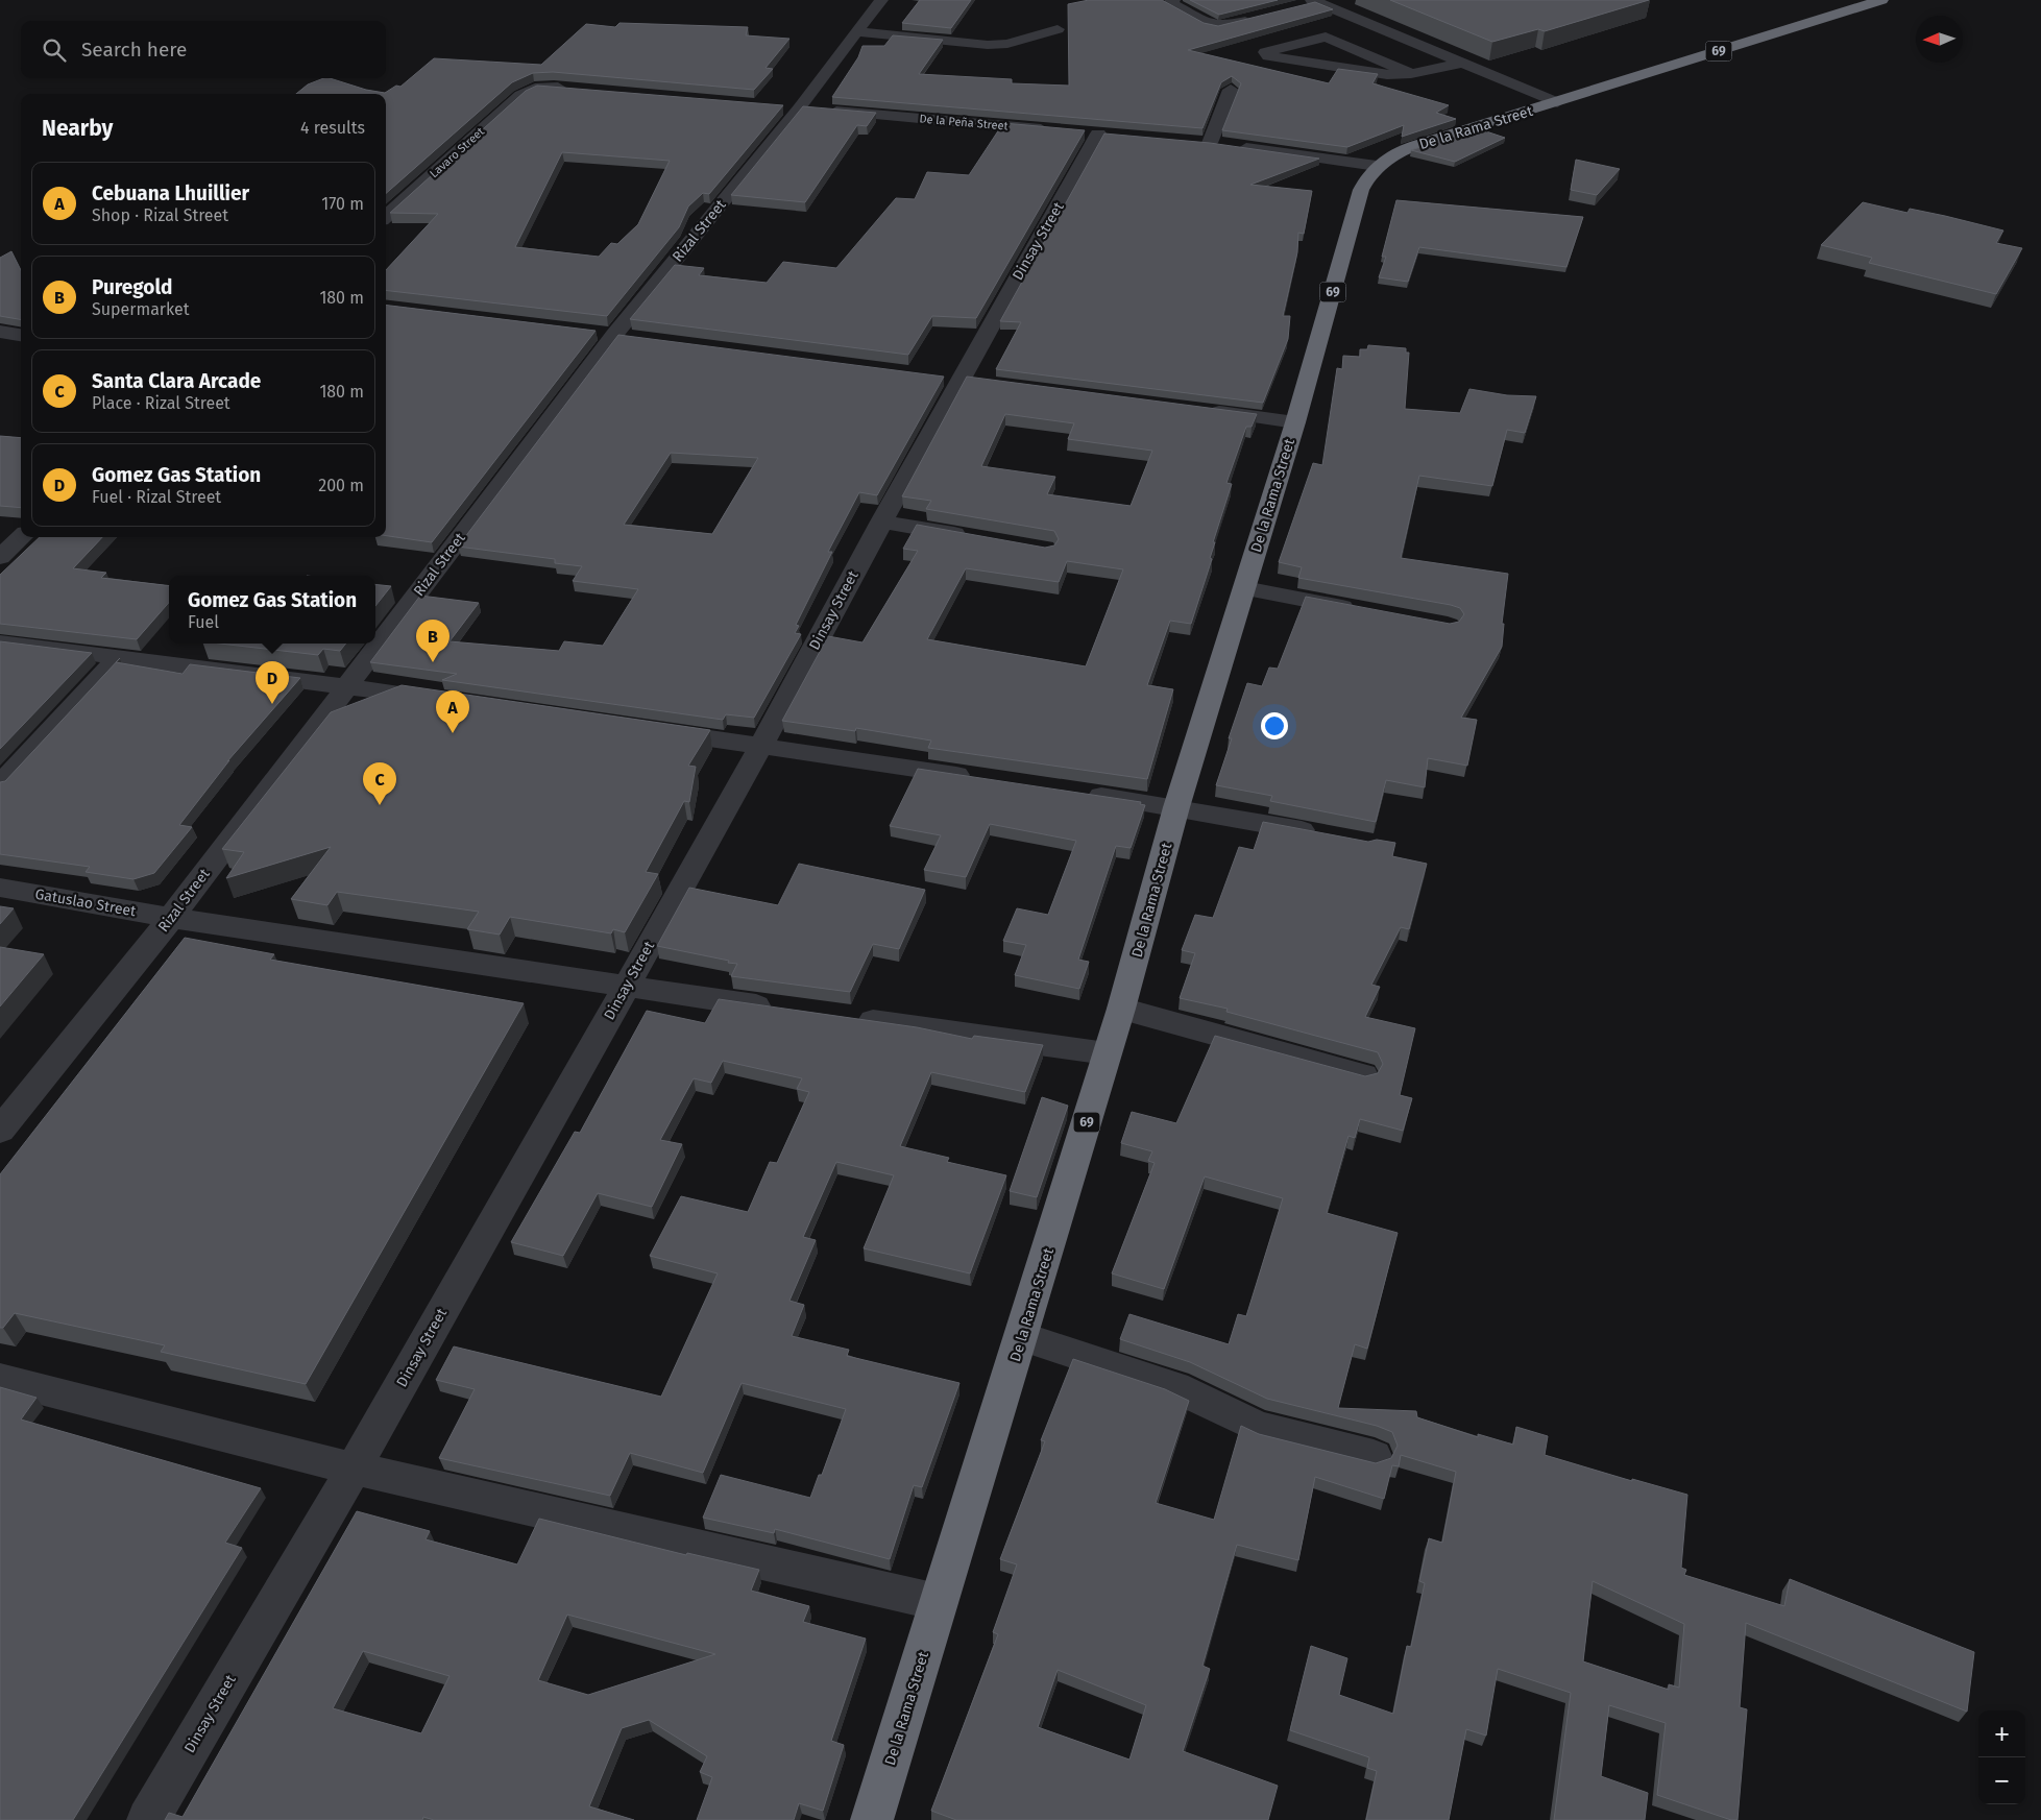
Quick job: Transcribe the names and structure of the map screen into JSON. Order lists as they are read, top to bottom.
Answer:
{
  "streets": {
    "highway": ["69", "De la Rama Street"],
    "street": [
      "De la Peña Street",
      "Lavaro Street",
      "Rizal Street",
      "Dinsay Street",
      "Gatuslao Street"
    ]
  },
  "crossings": [
    ["69", "De la Rama Street"],
    ["De la Peña Street", "Rizal Street"],
    ["Rizal Street", "Gatuslao Street"],
    ["Dinsay Street", "Gatuslao Street"]
  ],
  "north": "left",
  "page": {
    "search": "Search here",
    "heading": ["Nearby", "4 results"],
    "list": [
      {
        "mark": "A",
        "name": "Cebuana Lhuillier",
        "note": "Shop · Rizal Street",
        "value": "170 m"
      },
      {
        "mark": "B",
        "name": "Puregold",
        "note": "Supermarket",
        "value": "180 m"
      },
      {
        "mark": "C",
        "name": "Santa Clara Arcade",
        "note": "Place · Rizal Street",
        "value": "180 m"
      },
      {
        "mark": "D",
        "name": "Gomez Gas Station",
        "note": "Fuel · Rizal Street",
        "value": "200 m"
      }
    ],
    "popup": ["Gomez Gas Station", "Fuel"],
    "pins": [
      "B",
      "D",
      "A",
      "C"
    ],
    "map_buttons": ["+", "−"]
  }
}
